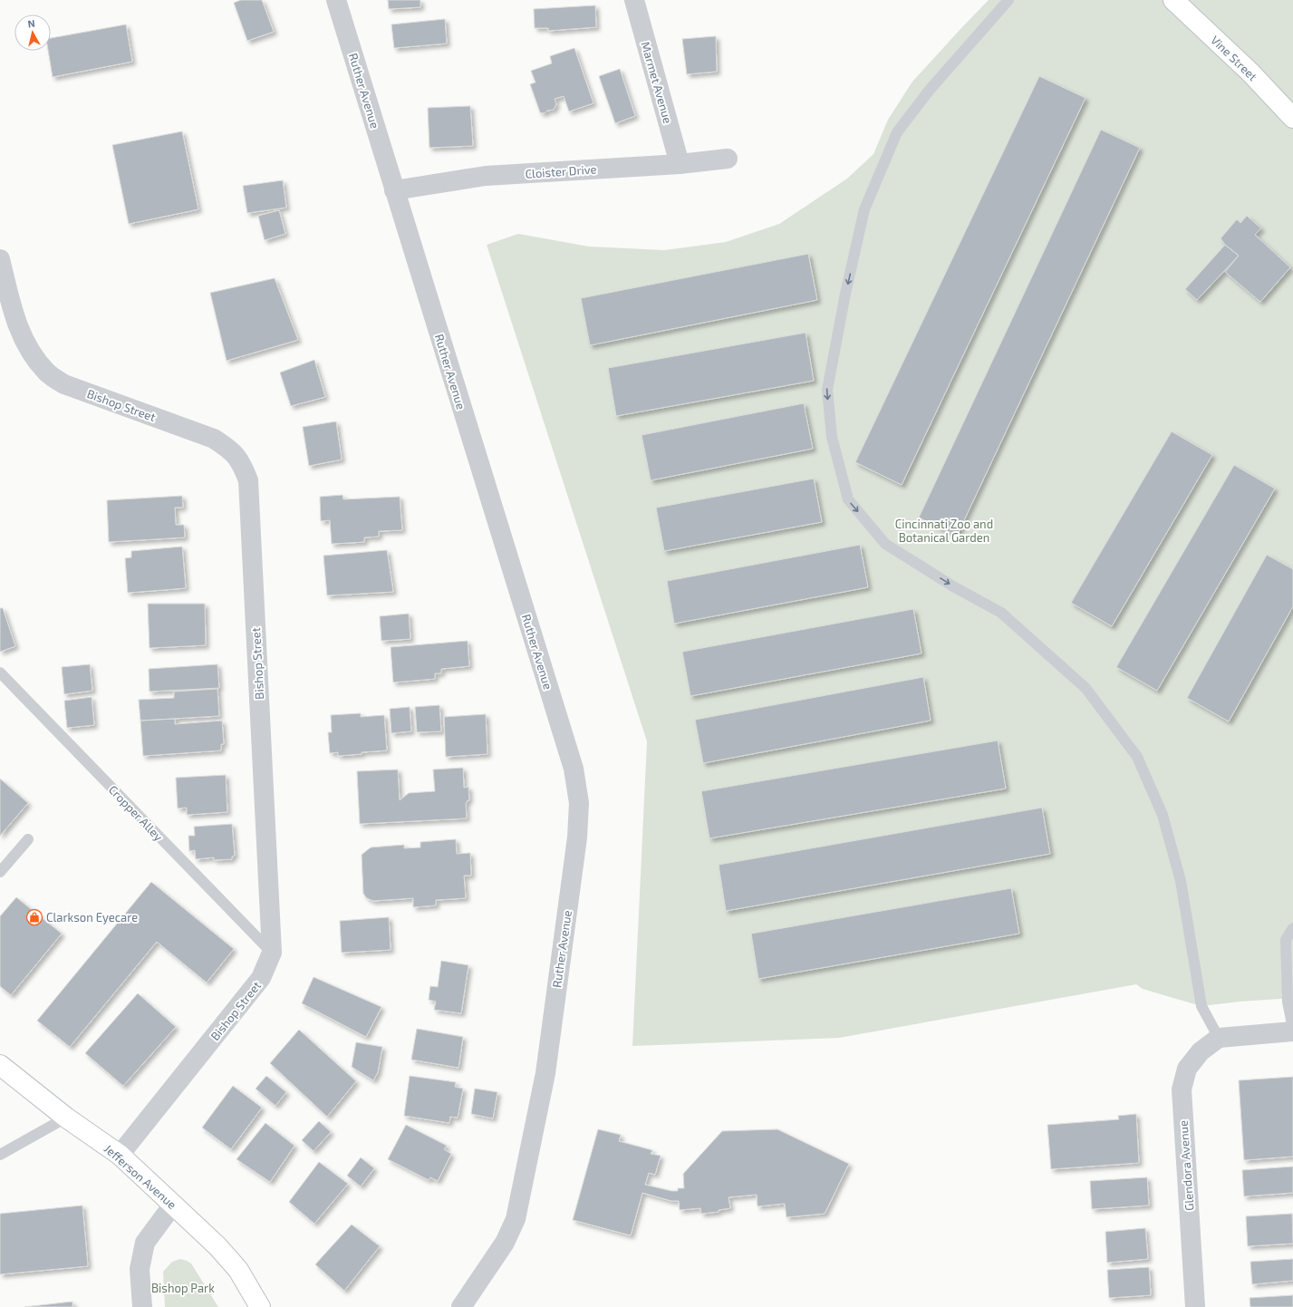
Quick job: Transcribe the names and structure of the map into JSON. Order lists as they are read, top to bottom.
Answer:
{
  "streets": {
    "street": [
      "Vine Street",
      "Marmet Avenue",
      "Ruther Avenue",
      "Cloister Drive",
      "Bishop Street",
      "Glendora Avenue",
      "Jefferson Avenue"
    ],
    "lane": ["Cropper Alley"]
  },
  "crossings": [
    ["Marmet Avenue", "Cloister Drive"],
    ["Ruther Avenue", "Cloister Drive"],
    ["Bishop Street", "Cropper Alley"],
    ["Bishop Street", "Jefferson Avenue"]
  ],
  "parks": ["Cincinnati Zoo and Botanical Garden", "Bishop Park"],
  "places": {
    "shop": ["Clarkson Eyecare"]
  },
  "north": "top"
}
